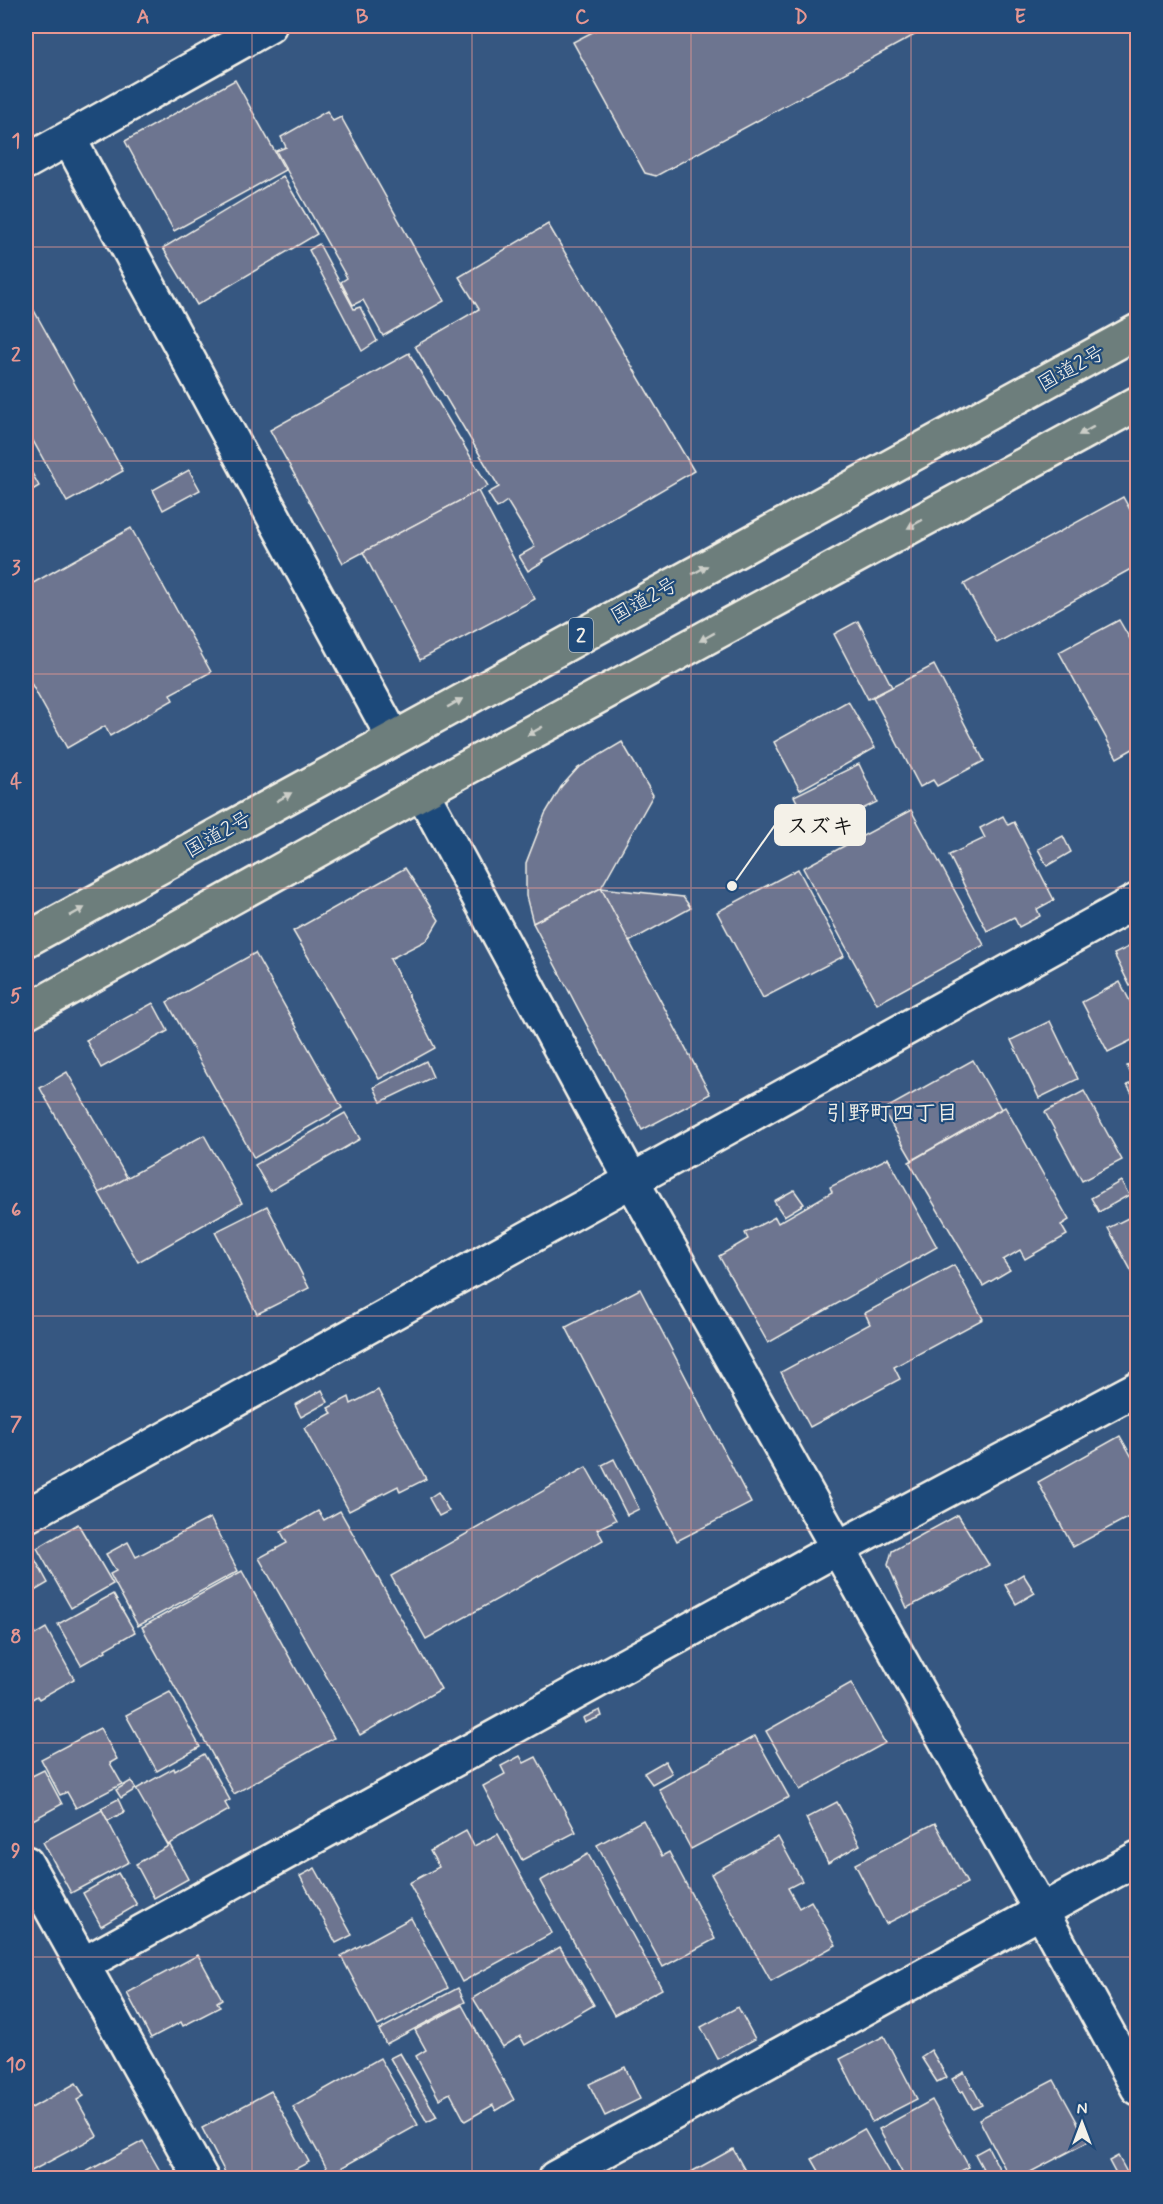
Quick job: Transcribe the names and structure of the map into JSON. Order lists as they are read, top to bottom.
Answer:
{
  "streets": {
    "highway": ["国道2号", "2"]
  },
  "districts": ["引野町四丁目"],
  "places": ["スズキ"],
  "north": "top",
  "grid": {
    "columns": [
      "A",
      "B",
      "C",
      "D",
      "E"
    ],
    "rows": [
      "1",
      "2",
      "3",
      "4",
      "5",
      "6",
      "7",
      "8",
      "9",
      "10"
    ]
  }
}
